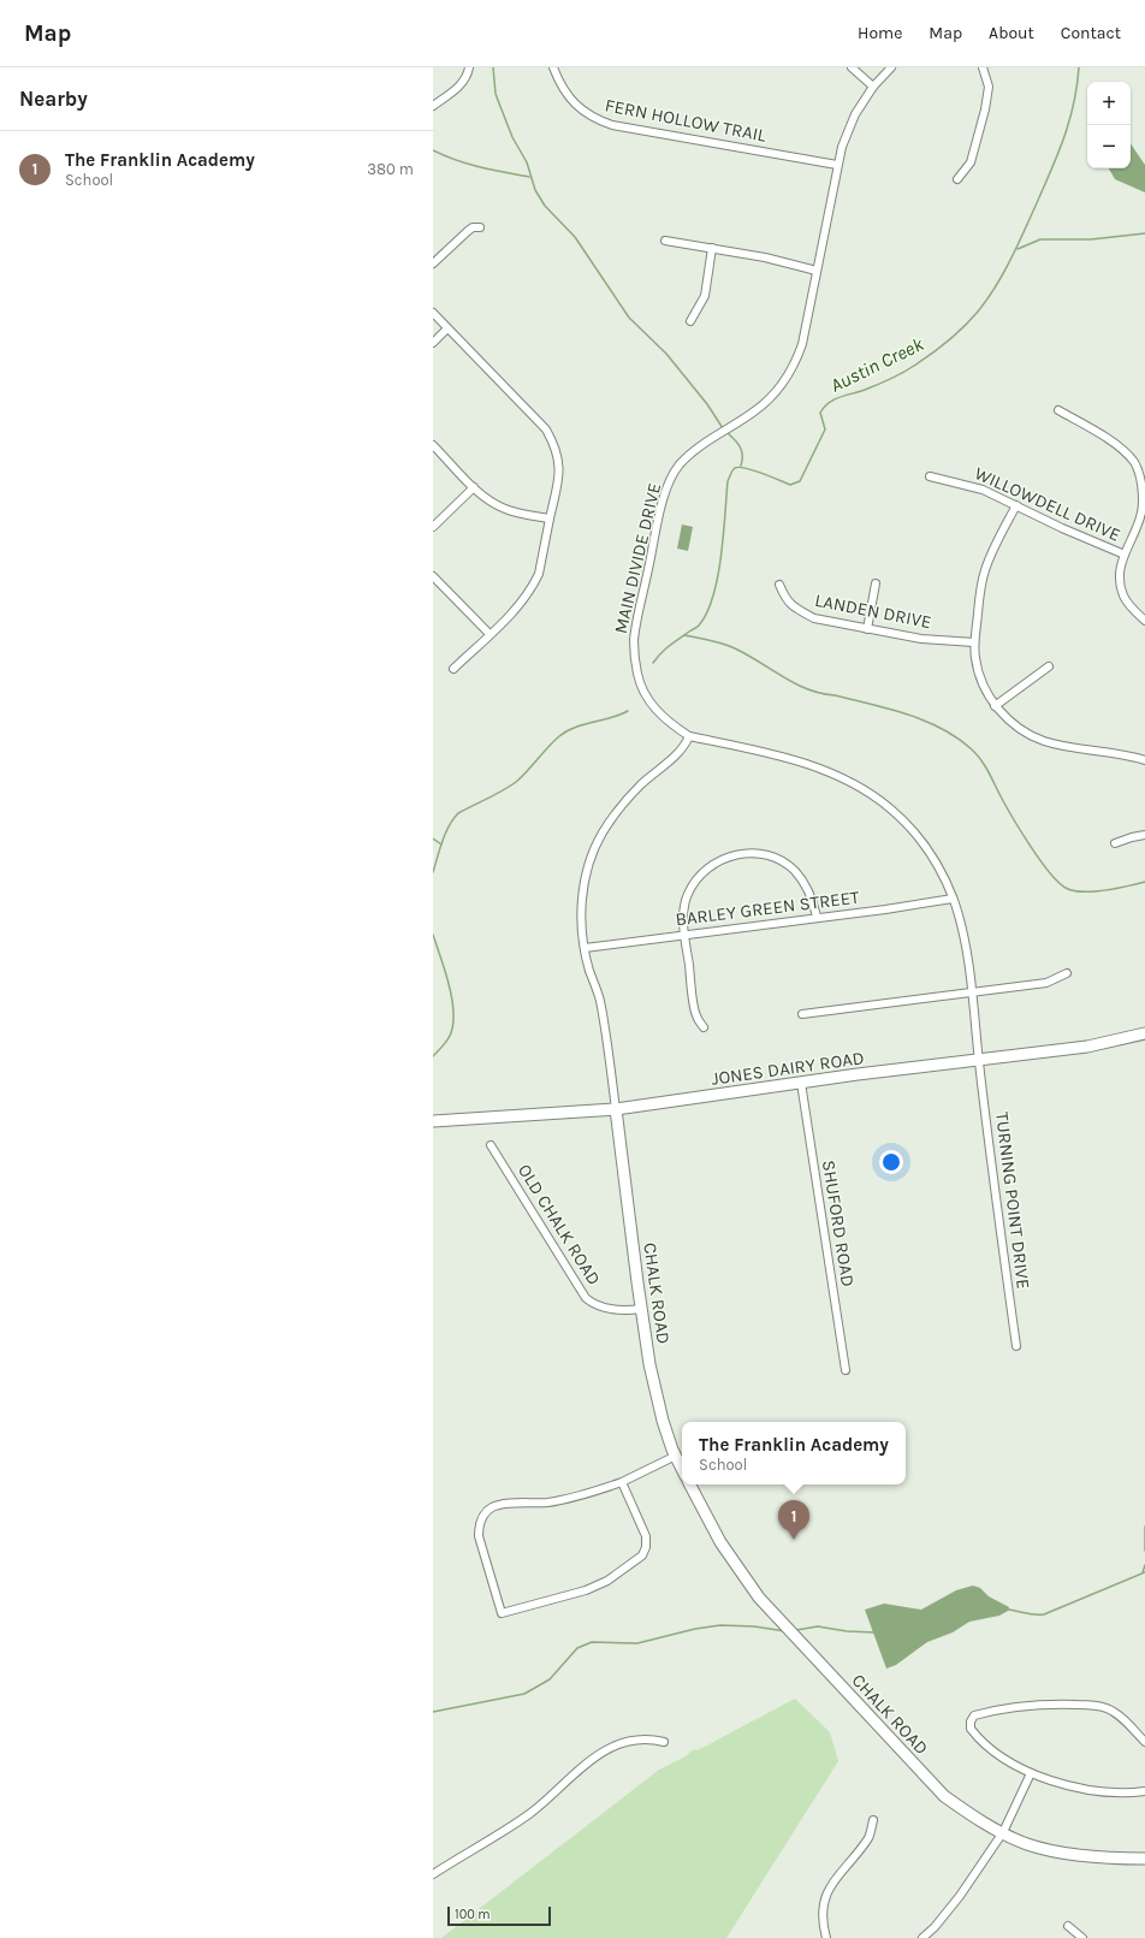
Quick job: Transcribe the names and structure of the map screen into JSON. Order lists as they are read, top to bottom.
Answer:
{
  "streets": {
    "street": [
      "FERN HOLLOW TRAIL",
      "WILLOWDELL DRIVE",
      "MAIN DIVIDE DRIVE",
      "LANDEN DRIVE",
      "BARLEY GREEN STREET",
      "JONES DAIRY ROAD",
      "TURNING POINT DRIVE",
      "SHUFORD ROAD",
      "OLD CHALK ROAD",
      "CHALK ROAD"
    ]
  },
  "crossings": [
    ["FERN HOLLOW TRAIL", "MAIN DIVIDE DRIVE"],
    ["MAIN DIVIDE DRIVE", "BARLEY GREEN STREET"],
    ["MAIN DIVIDE DRIVE", "JONES DAIRY ROAD"],
    ["MAIN DIVIDE DRIVE", "TURNING POINT DRIVE"],
    ["JONES DAIRY ROAD", "TURNING POINT DRIVE"],
    ["JONES DAIRY ROAD", "SHUFORD ROAD"],
    ["JONES DAIRY ROAD", "CHALK ROAD"],
    ["OLD CHALK ROAD", "CHALK ROAD"]
  ],
  "water": ["Austin Creek"],
  "scale_bar": "100 m",
  "page": {
    "header": "Map",
    "nav": [
      "Home",
      "Map",
      "About",
      "Contact"
    ],
    "heading": "Nearby",
    "map_buttons": ["+", "−"],
    "list": [
      {
        "mark": "1",
        "name": "The Franklin Academy",
        "note": "School",
        "value": "380 m"
      }
    ],
    "popup": ["The Franklin Academy", "School"],
    "pins": "1",
    "scale": "100 m"
  }
}
